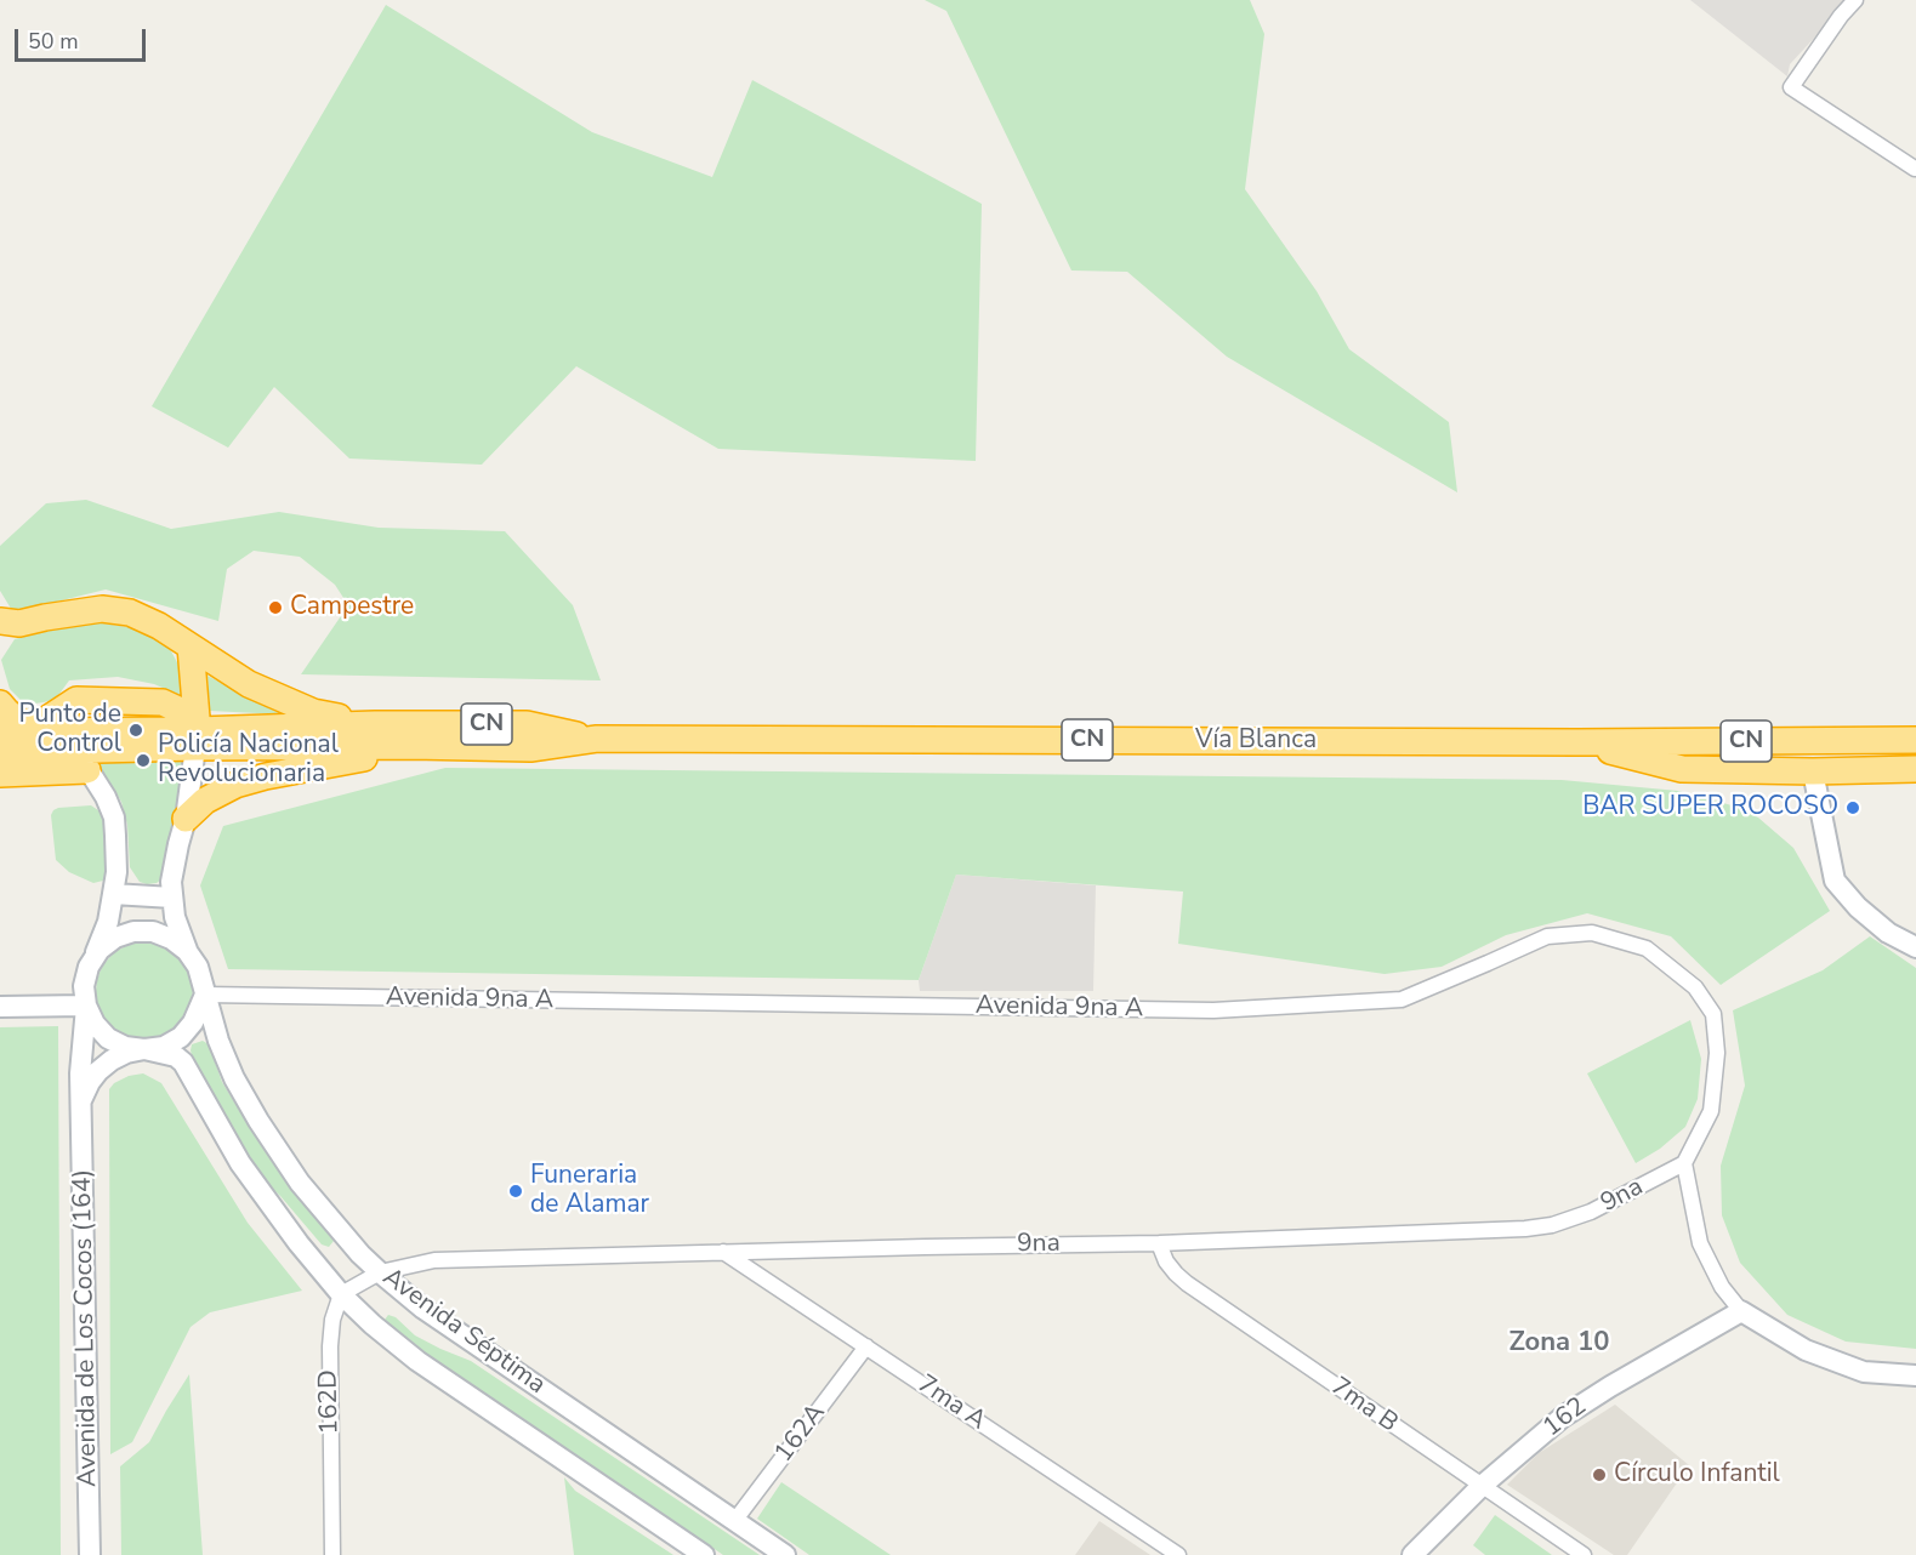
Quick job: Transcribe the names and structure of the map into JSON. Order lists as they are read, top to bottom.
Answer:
{
  "streets": {
    "highway": ["CN", "Vía Blanca"],
    "main road": ["Avenida de Los Cocos (164)", "Avenida Séptima", "162"],
    "street": [
      "Avenida 9na A",
      "9na",
      "162D",
      "7ma A",
      "7ma B",
      "162A"
    ]
  },
  "crossings": [
    ["Avenida 9na A", "9na"],
    ["Avenida 9na A", "Avenida de Los Cocos (164)"],
    ["Avenida 9na A", "Avenida Séptima"],
    ["9na", "Avenida Séptima"],
    ["9na", "7ma A"],
    ["9na", "7ma B"],
    ["Avenida de Los Cocos (164)", "Avenida Séptima"],
    ["Avenida Séptima", "162D"],
    ["Avenida Séptima", "162A"],
    ["7ma A", "162A"],
    ["7ma B", "162"]
  ],
  "districts": ["Zona 10"],
  "places": [
    "Campestre",
    "Punto de Control",
    "Policía Nacional Revolucionaria",
    "BAR SUPER ROCOSO",
    "Funeraria de Alamar",
    "Círculo Infantil"
  ],
  "scale_bar": "50 m"
}
